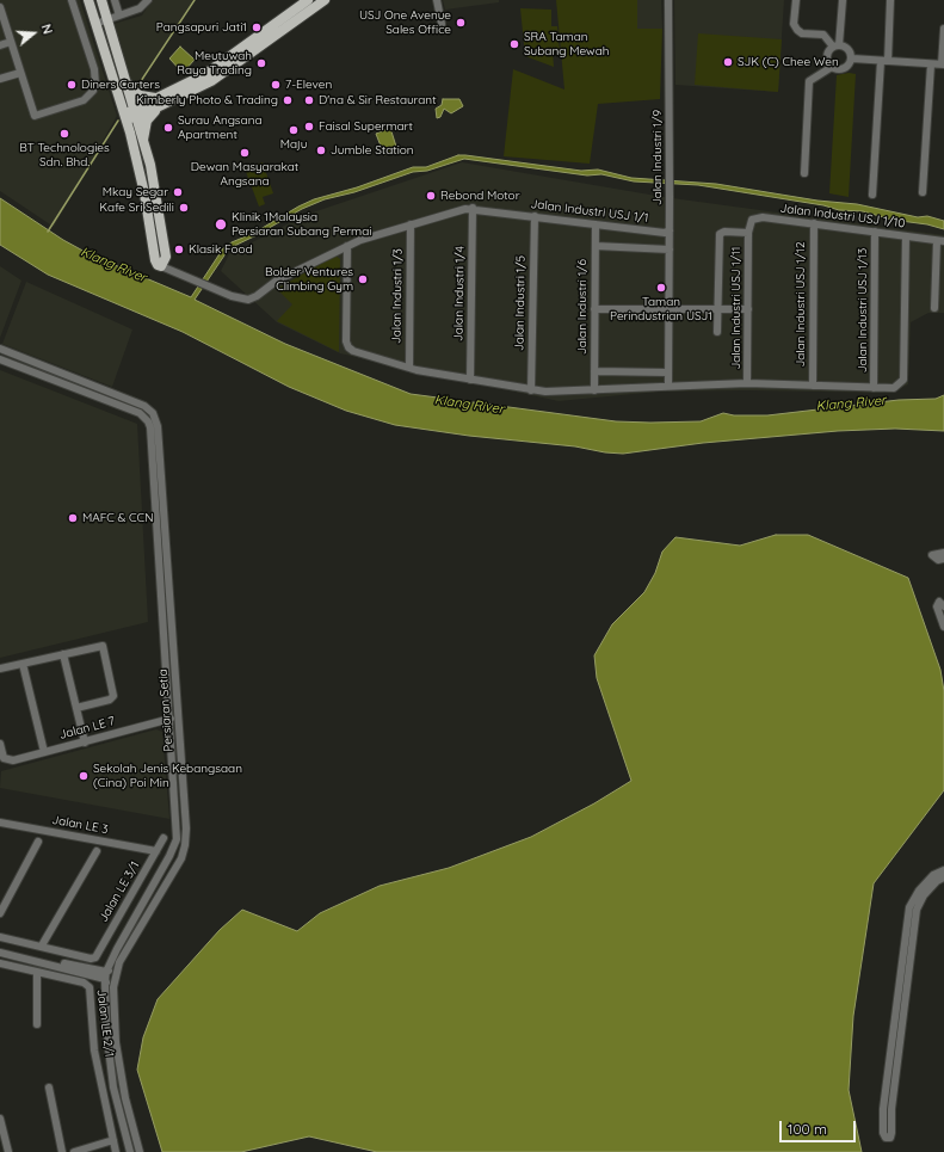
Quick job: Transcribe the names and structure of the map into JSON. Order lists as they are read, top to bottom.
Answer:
{
  "streets": {
    "street": [
      "Jalan Industri 1/9",
      "Jalan Industri USJ 1/1",
      "Jalan Industri USJ 1/10",
      "Jalan Industri 1/4",
      "Jalan Industri 1/3",
      "Jalan Industri 1/5",
      "Jalan Industri USJ 1/12",
      "Jalan Industri 1/6",
      "Jalan Industri USJ 1/11",
      "Jalan Industri USJ 1/13",
      "Persiaran Setia",
      "Jalan LE 7",
      "Jalan LE 3",
      "Jalan LE 3/1",
      "Jalan LE 2/1"
    ]
  },
  "crossings": [
    ["Jalan Industri 1/9", "Jalan Industri USJ 1/1"],
    ["Jalan Industri USJ 1/1", "Jalan Industri 1/4"],
    ["Jalan Industri USJ 1/1", "Jalan Industri 1/3"],
    ["Jalan Industri USJ 1/1", "Jalan Industri 1/5"],
    ["Jalan Industri USJ 1/1", "Jalan Industri 1/6"],
    ["Jalan Industri USJ 1/10", "Jalan Industri USJ 1/12"],
    ["Jalan Industri USJ 1/10", "Jalan Industri USJ 1/11"],
    ["Jalan Industri USJ 1/10", "Jalan Industri USJ 1/13"],
    ["Persiaran Setia", "Jalan LE 7"],
    ["Jalan LE 3", "Jalan LE 3/1"]
  ],
  "water": ["Klang River"],
  "places": [
    "USJ One Avenue Sales Office",
    "Pangsapuri Jati1",
    "SRA Taman Subang Mewah",
    "SJK (C) Chee Wen",
    "Meutuwah Raya Trading",
    "Diners Carters",
    "7-Eleven",
    "Kimberly Photo & Trading",
    "D'na & Sir Restaurant",
    "Faisal Supermart",
    "Surau Angsana Apartment",
    "Maju",
    "BT Technologies Sdn. Bhd.",
    "Jumble Station",
    "Dewan Masyarakat Angsana",
    "Mkay Segar",
    "Rebond Motor",
    "Kafe Sri Sedili",
    "Klinik 1Malaysia Persiaran Subang Permai",
    "Klasik Food",
    "Bolder Ventures Climbing Gym",
    "Taman Perindustrian USJ1",
    "MAFC & CCN",
    "Sekolah Jenis Kebangsaan (Cina) Poi Min"
  ],
  "scale_bar": "100 m",
  "north": "right"
}
